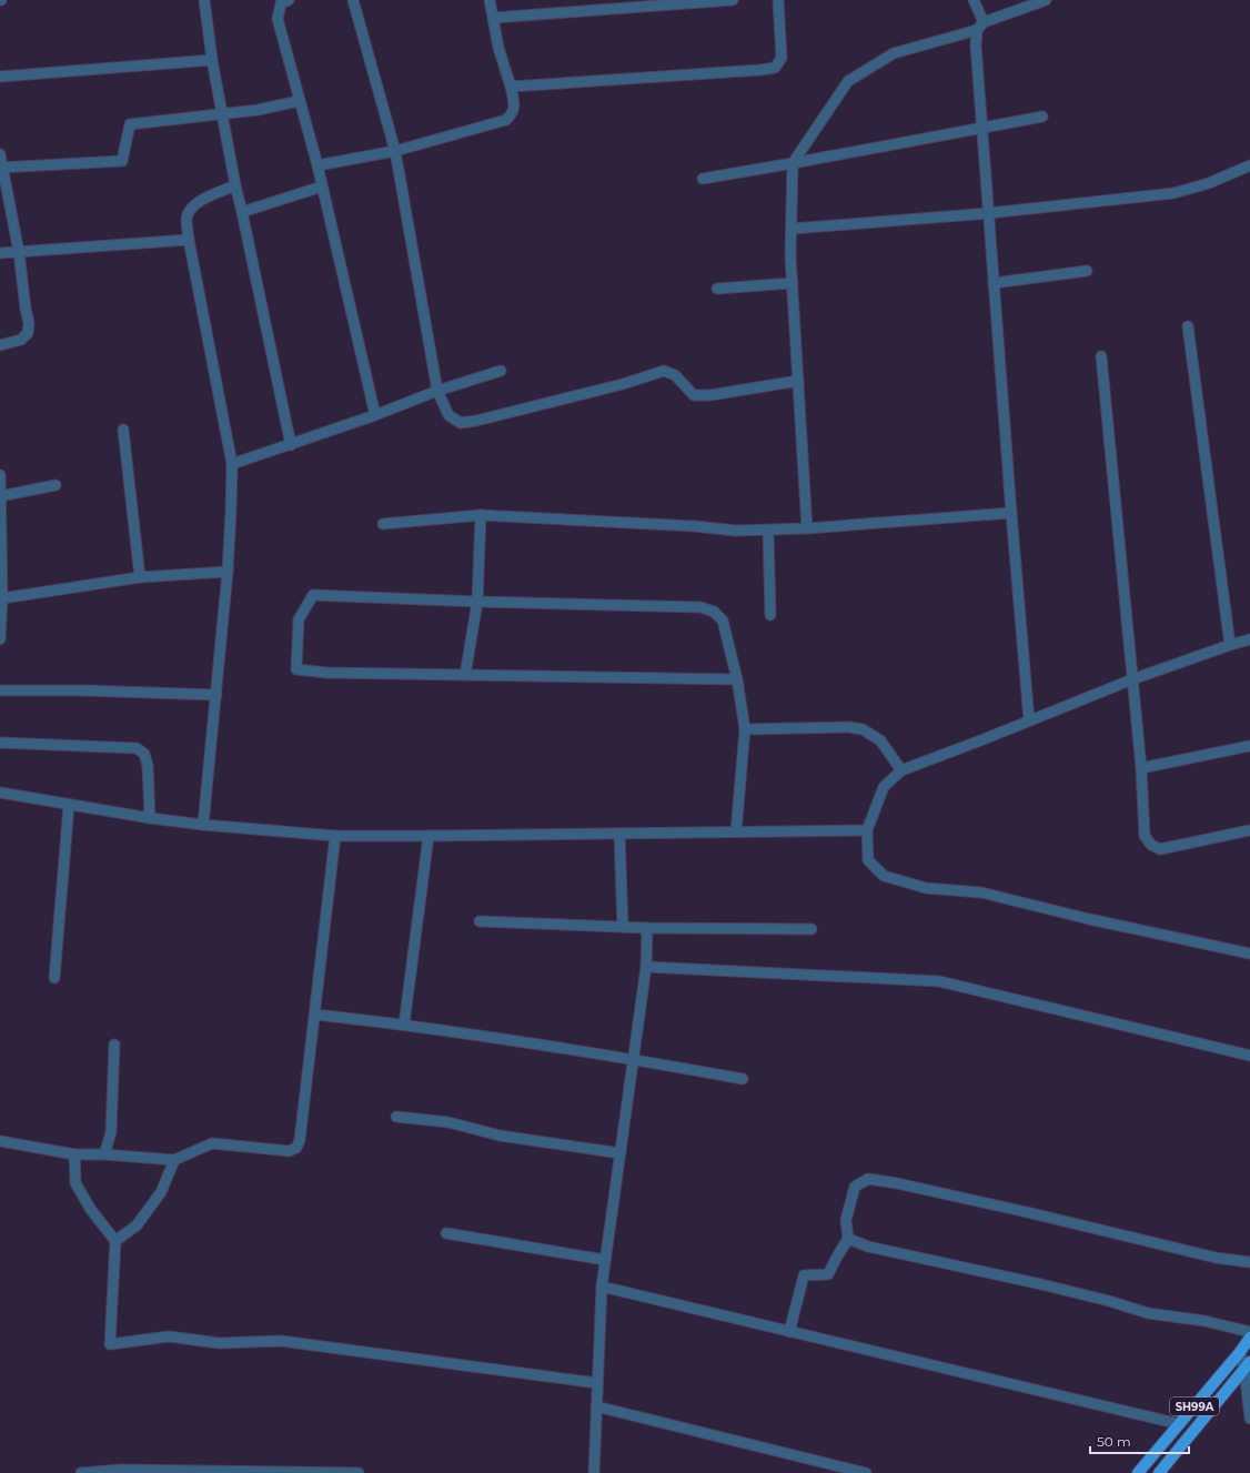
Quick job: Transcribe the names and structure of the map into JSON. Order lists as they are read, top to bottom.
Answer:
{
  "streets": {
    "main road": ["SH99A"]
  },
  "scale_bar": "50 m"
}
